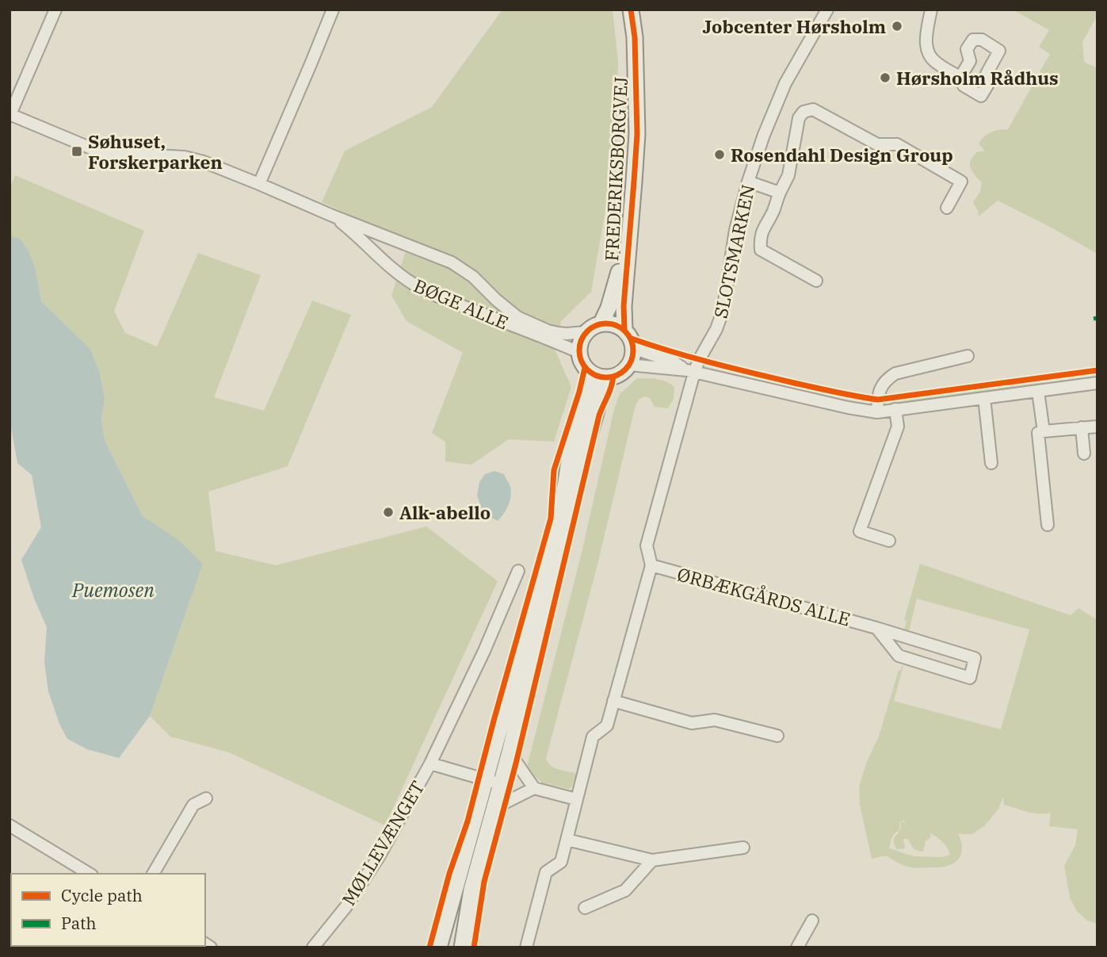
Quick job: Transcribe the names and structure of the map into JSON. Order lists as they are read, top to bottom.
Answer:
{
  "streets": {
    "main road": ["FREDERIKSBORGVEJ"],
    "street": [
      "SLOTSMARKEN",
      "BØGE ALLE",
      "ØRBÆKGÅRDS ALLE",
      "MØLLEVÆNGET"
    ]
  },
  "crossings": [
    ["FREDERIKSBORGVEJ", "BØGE ALLE"]
  ],
  "water": ["Puemosen"],
  "places": {
    "other": [
      "Jobcenter Hørsholm",
      "Hørsholm Rådhus",
      "Rosendahl Design Group",
      "Alk-abello"
    ],
    "transit": ["Søhuset, Forskerparken"]
  },
  "legend": ["Cycle path", "Path"]
}
